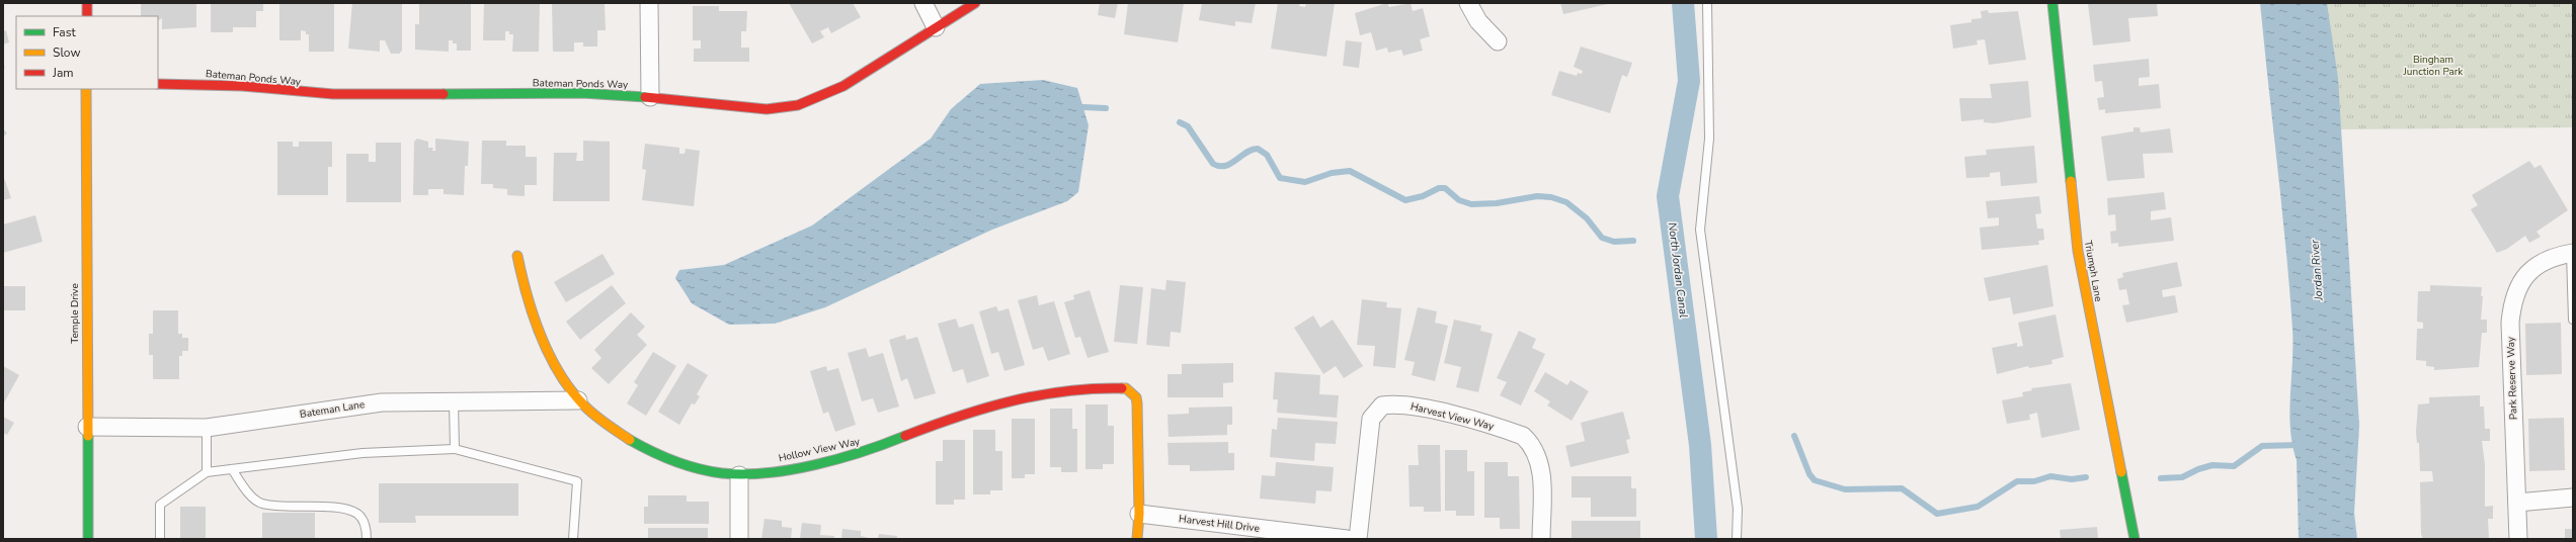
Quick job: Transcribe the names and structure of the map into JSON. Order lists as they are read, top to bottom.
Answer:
{
  "streets": {
    "street": [
      "Bateman Ponds Way",
      "Triumph Lane",
      "Temple Drive",
      "Park Reserve Way",
      "Bateman Lane",
      "Harvest View Way",
      "Hollow View Way",
      "Harvest Hill Drive"
    ]
  },
  "crossings": [
    ["Temple Drive", "Bateman Lane"],
    ["Bateman Lane", "Hollow View Way"],
    ["Hollow View Way", "Harvest Hill Drive"]
  ],
  "water": ["North Jordan Canal", "Jordan River"],
  "parks": ["Bingham Junction Park"],
  "legend": ["Fast", "Slow", "Jam"]
}
